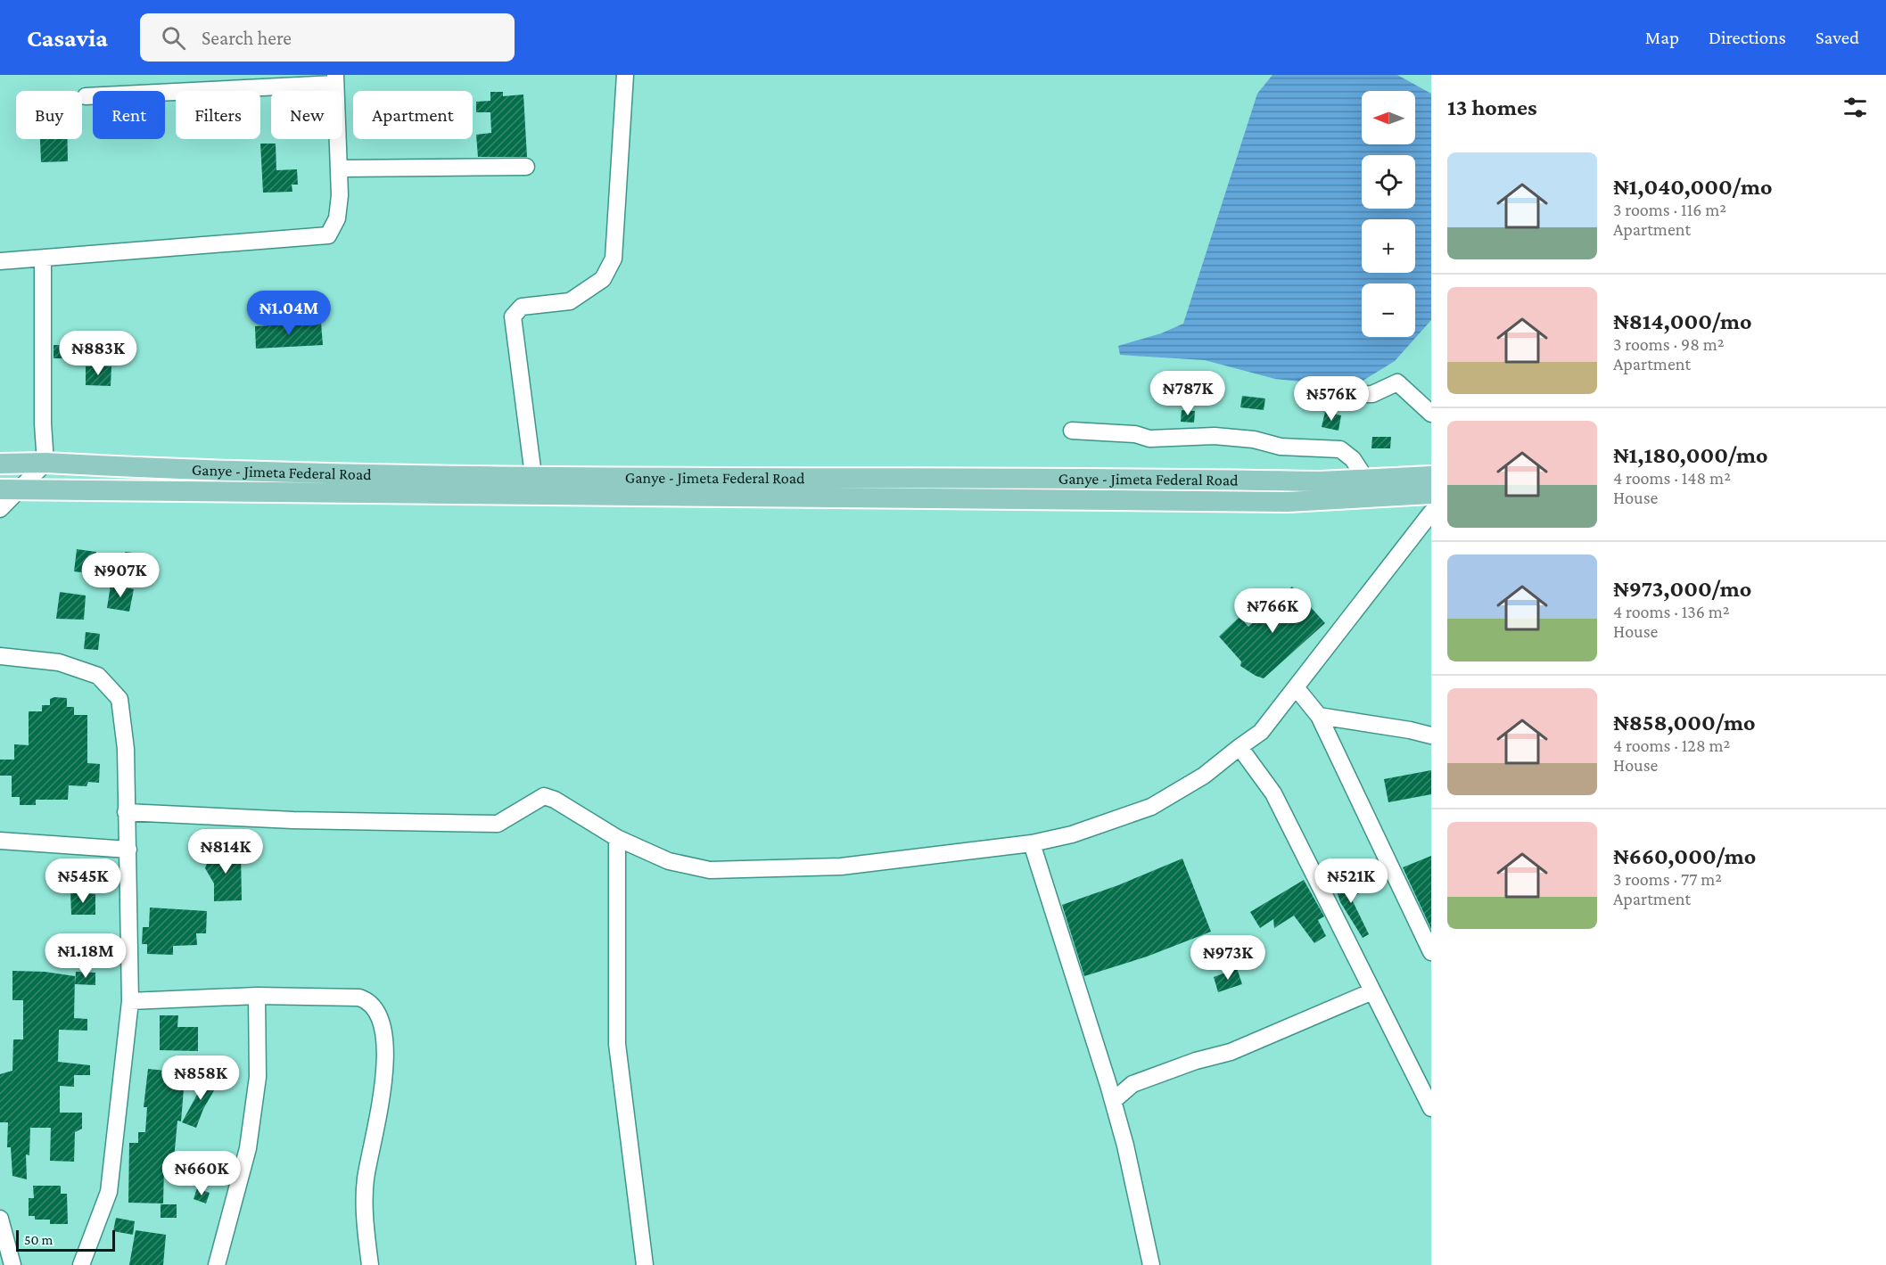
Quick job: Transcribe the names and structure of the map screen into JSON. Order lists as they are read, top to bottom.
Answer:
{
  "streets": {
    "main road": ["Ganye - Jimeta Federal Road"]
  },
  "scale_bar": "50 m",
  "north": "left",
  "page": {
    "header": "Casavia",
    "search": "Search here",
    "nav": ["Map", "Directions", "Saved"],
    "heading": "13 homes",
    "map_buttons": ["+", "−"],
    "chip": [
      "Buy",
      "Rent",
      "Filters",
      "New",
      "Apartment"
    ],
    "list": [
      {
        "name": "₦1,040,000/mo",
        "note": "3 rooms · 116 m² · Apartment"
      },
      {
        "name": "₦814,000/mo",
        "note": "3 rooms · 98 m² · Apartment"
      },
      {
        "name": "₦1,180,000/mo",
        "note": "4 rooms · 148 m² · House"
      },
      {
        "name": "₦973,000/mo",
        "note": "4 rooms · 136 m² · House"
      },
      {
        "name": "₦858,000/mo",
        "note": "4 rooms · 128 m² · House"
      },
      {
        "name": "₦660,000/mo",
        "note": "3 rooms · 77 m² · Apartment"
      }
    ],
    "price": [
      "₦1.04M",
      "₦883K",
      "₦787K",
      "₦576K",
      "₦907K",
      "₦766K",
      "₦814K",
      "₦545K",
      "₦521K",
      "₦1.18M",
      "₦973K",
      "₦858K",
      "₦660K"
    ],
    "scale": "50 m"
  }
}
